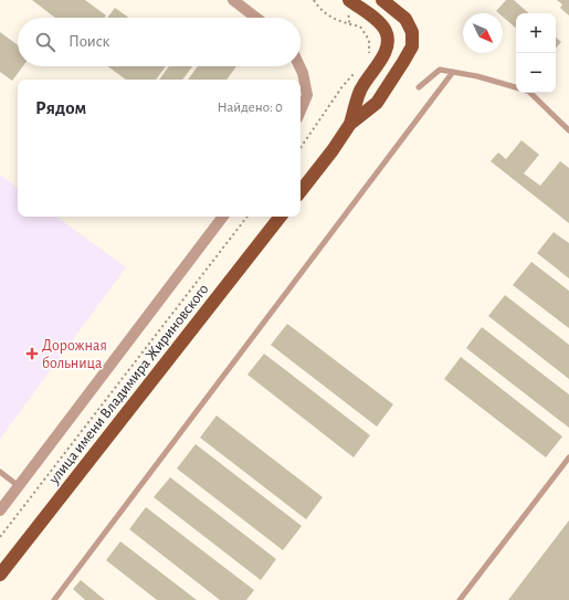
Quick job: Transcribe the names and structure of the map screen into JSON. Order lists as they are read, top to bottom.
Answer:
{
  "streets": {
    "main road": ["улица имени Владимира Жириновского"]
  },
  "places": {
    "health": ["Дорожная больница"]
  },
  "north": "bottom right",
  "page": {
    "map_buttons": ["+", "−"],
    "search": "Поиск",
    "heading": ["Рядом", "Найдено: 0"]
  }
}
